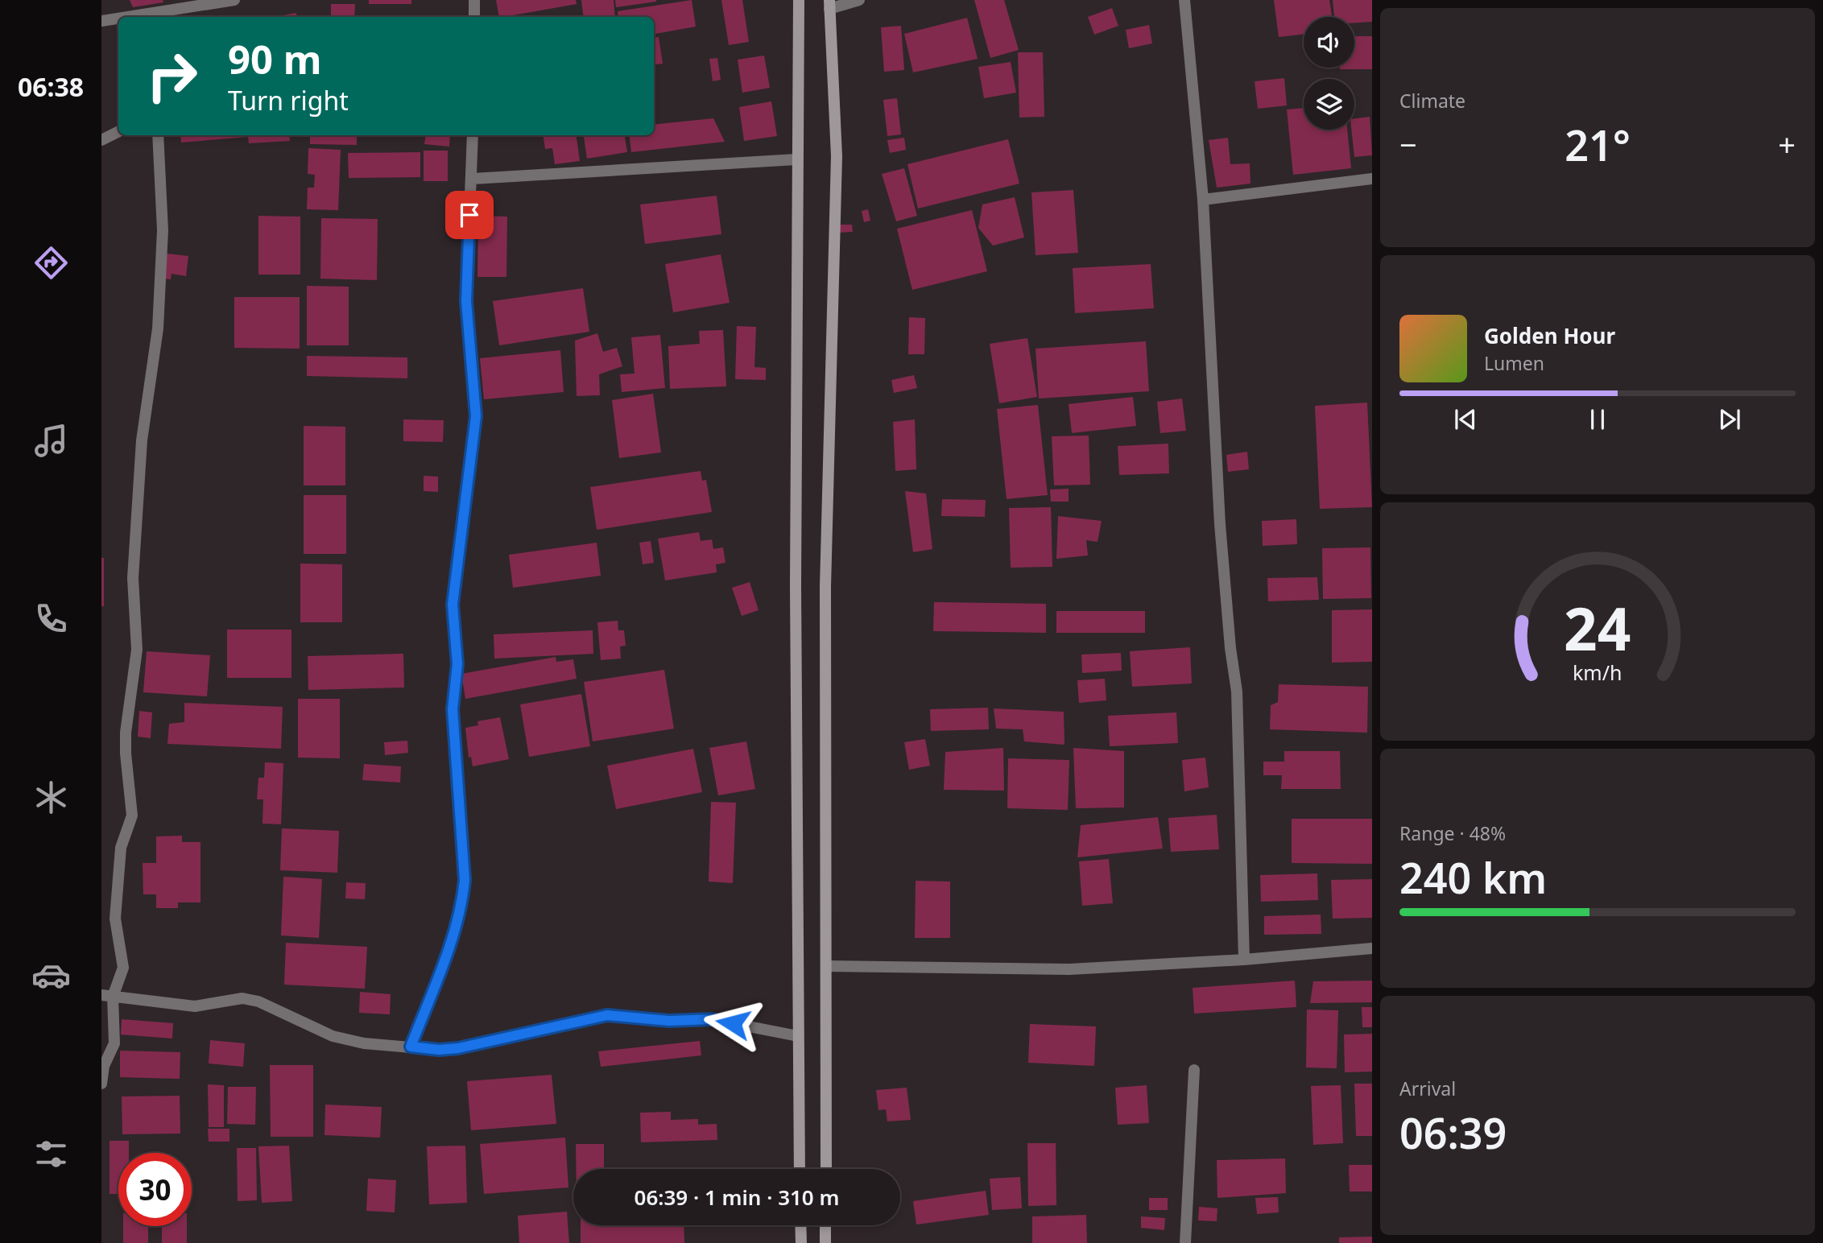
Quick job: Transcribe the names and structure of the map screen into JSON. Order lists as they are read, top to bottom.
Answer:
{
  "page": {
    "tabs": "06:38",
    "tile": [
      "Climate",
      ["Range · 48%", "240 km"],
      ["Arrival", "06:39"]
    ],
    "turn": ["90 m", "Turn right"],
    "heat": ["−", "21°", "+"],
    "song": ["Golden Hour", "Lumen"],
    "limit": "30",
    "trip": "06:39 · 1 min · 310 m",
    "gauge": ["24", "km/h"]
  }
}
